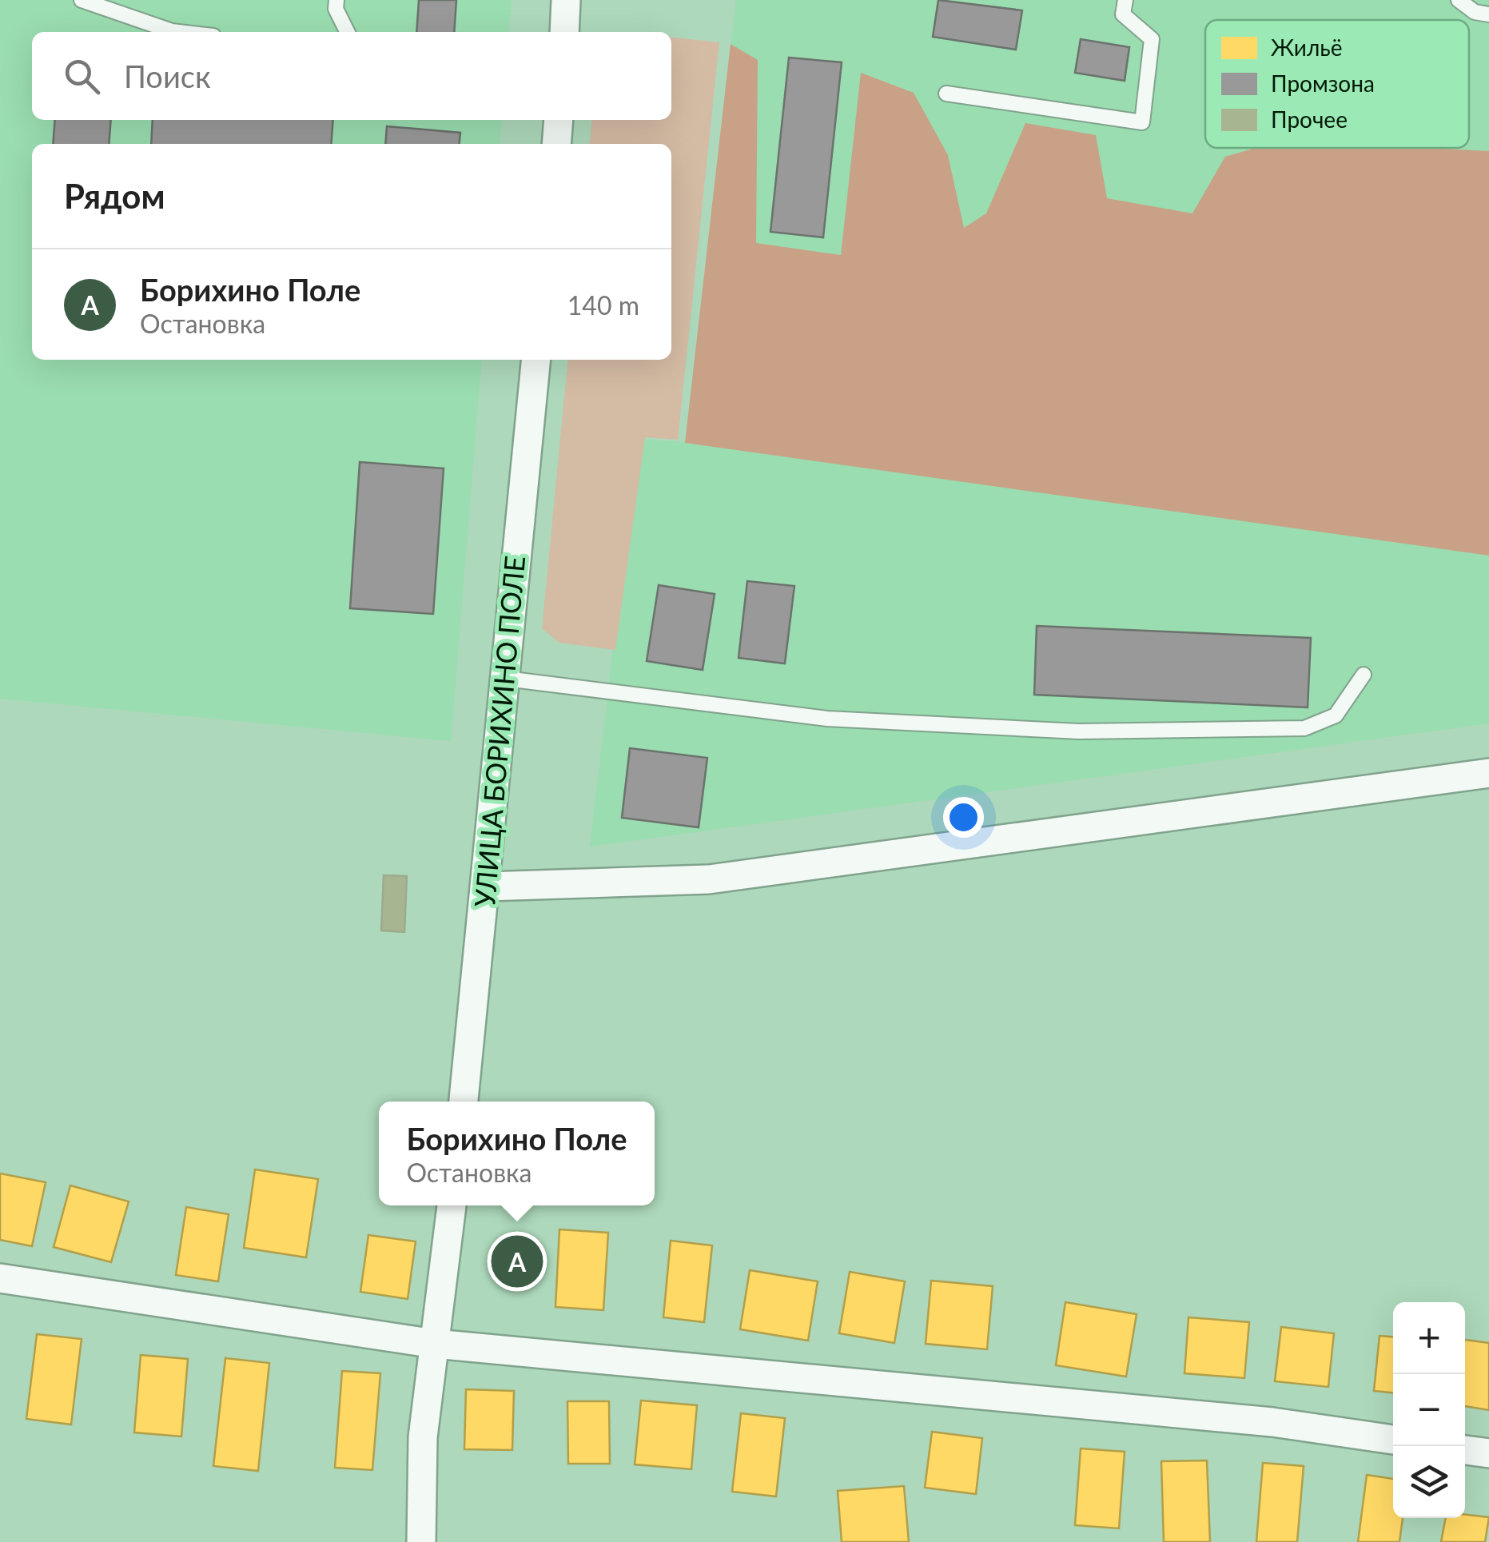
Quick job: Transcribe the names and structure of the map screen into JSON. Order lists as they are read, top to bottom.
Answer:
{
  "streets": {
    "street": ["УЛИЦА БОРИХИНО ПОЛЕ"]
  },
  "legend": ["Жильё", "Промзона", "Прочее"],
  "page": {
    "search": "Поиск",
    "heading": "Рядом",
    "list": [
      {
        "mark": "A",
        "name": "Борихино Поле",
        "note": "Остановка",
        "value": "140 m"
      }
    ],
    "popup": ["Борихино Поле", "Остановка"],
    "pins": "A",
    "map_buttons": ["+", "−"]
  }
}
